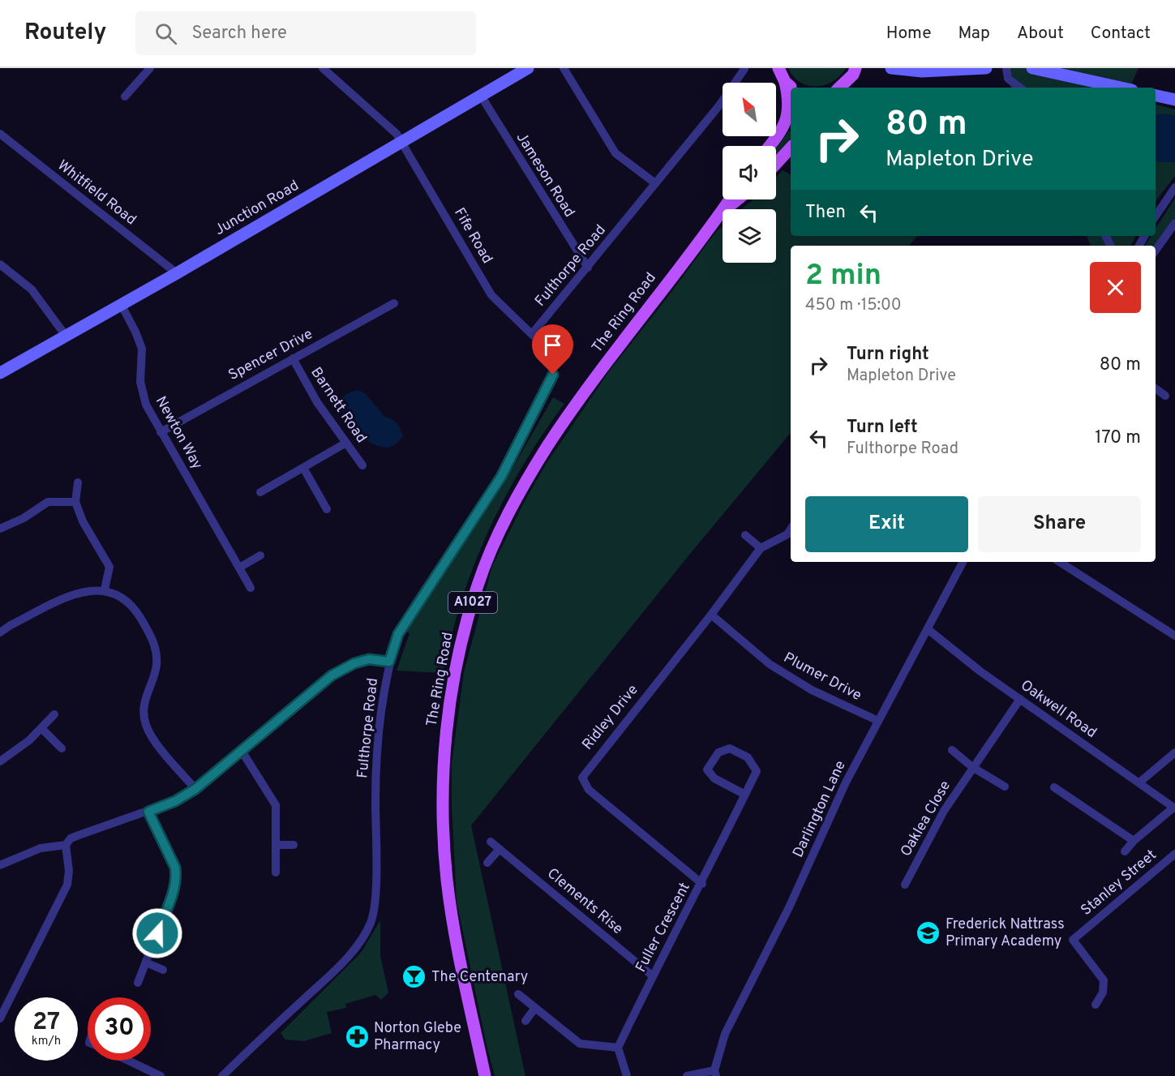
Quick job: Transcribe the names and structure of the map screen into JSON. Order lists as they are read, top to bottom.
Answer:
{
  "streets": {
    "main road": ["Junction Road", "The Ring Road", "A1027"],
    "street": [
      "Jameson Road",
      "Whitfield Road",
      "Fife Road",
      "Fulthorpe Road",
      "Spencer Drive",
      "Barnett Road",
      "Newton Way",
      "Plumer Drive",
      "Oakwell Road",
      "Ridley Drive",
      "Darlington Lane",
      "Oaklea Close",
      "Stanley Street",
      "Clements Rise",
      "Fuller Crescent"
    ]
  },
  "crossings": [
    ["Jameson Road", "Junction Road"],
    ["Jameson Road", "Fulthorpe Road"],
    ["Whitfield Road", "Junction Road"],
    ["Junction Road", "Fife Road"],
    ["Junction Road", "Newton Way"],
    ["Fife Road", "Fulthorpe Road"],
    ["Spencer Drive", "Barnett Road"],
    ["Spencer Drive", "Newton Way"],
    ["Plumer Drive", "Ridley Drive"],
    ["Plumer Drive", "Darlington Lane"],
    ["Oakwell Road", "Darlington Lane"],
    ["Oakwell Road", "Oaklea Close"],
    ["Ridley Drive", "Fuller Crescent"],
    ["Clements Rise", "Fuller Crescent"]
  ],
  "places": {
    "school or university": ["Frederick Nattrass Primary Academy"],
    "bar": ["The Centenary"],
    "pharmacy": ["Norton Glebe Pharmacy"]
  },
  "north": "top left",
  "page": {
    "header": "Routely",
    "search": "Search here",
    "nav": [
      "Home",
      "Map",
      "About",
      "Contact"
    ],
    "turn": ["80 m", "Mapleton Drive"],
    "then": "Then",
    "heading": ["2 min", "450 m · 15:00"],
    "list": [
      {
        "name": "Turn right",
        "note": "Mapleton Drive",
        "value": "80 m"
      },
      {
        "name": "Turn left",
        "note": "Fulthorpe Road",
        "value": "170 m"
      }
    ],
    "buttons": ["Exit", "Share"],
    "speed": "27 km/h",
    "limit": "30"
  }
}
